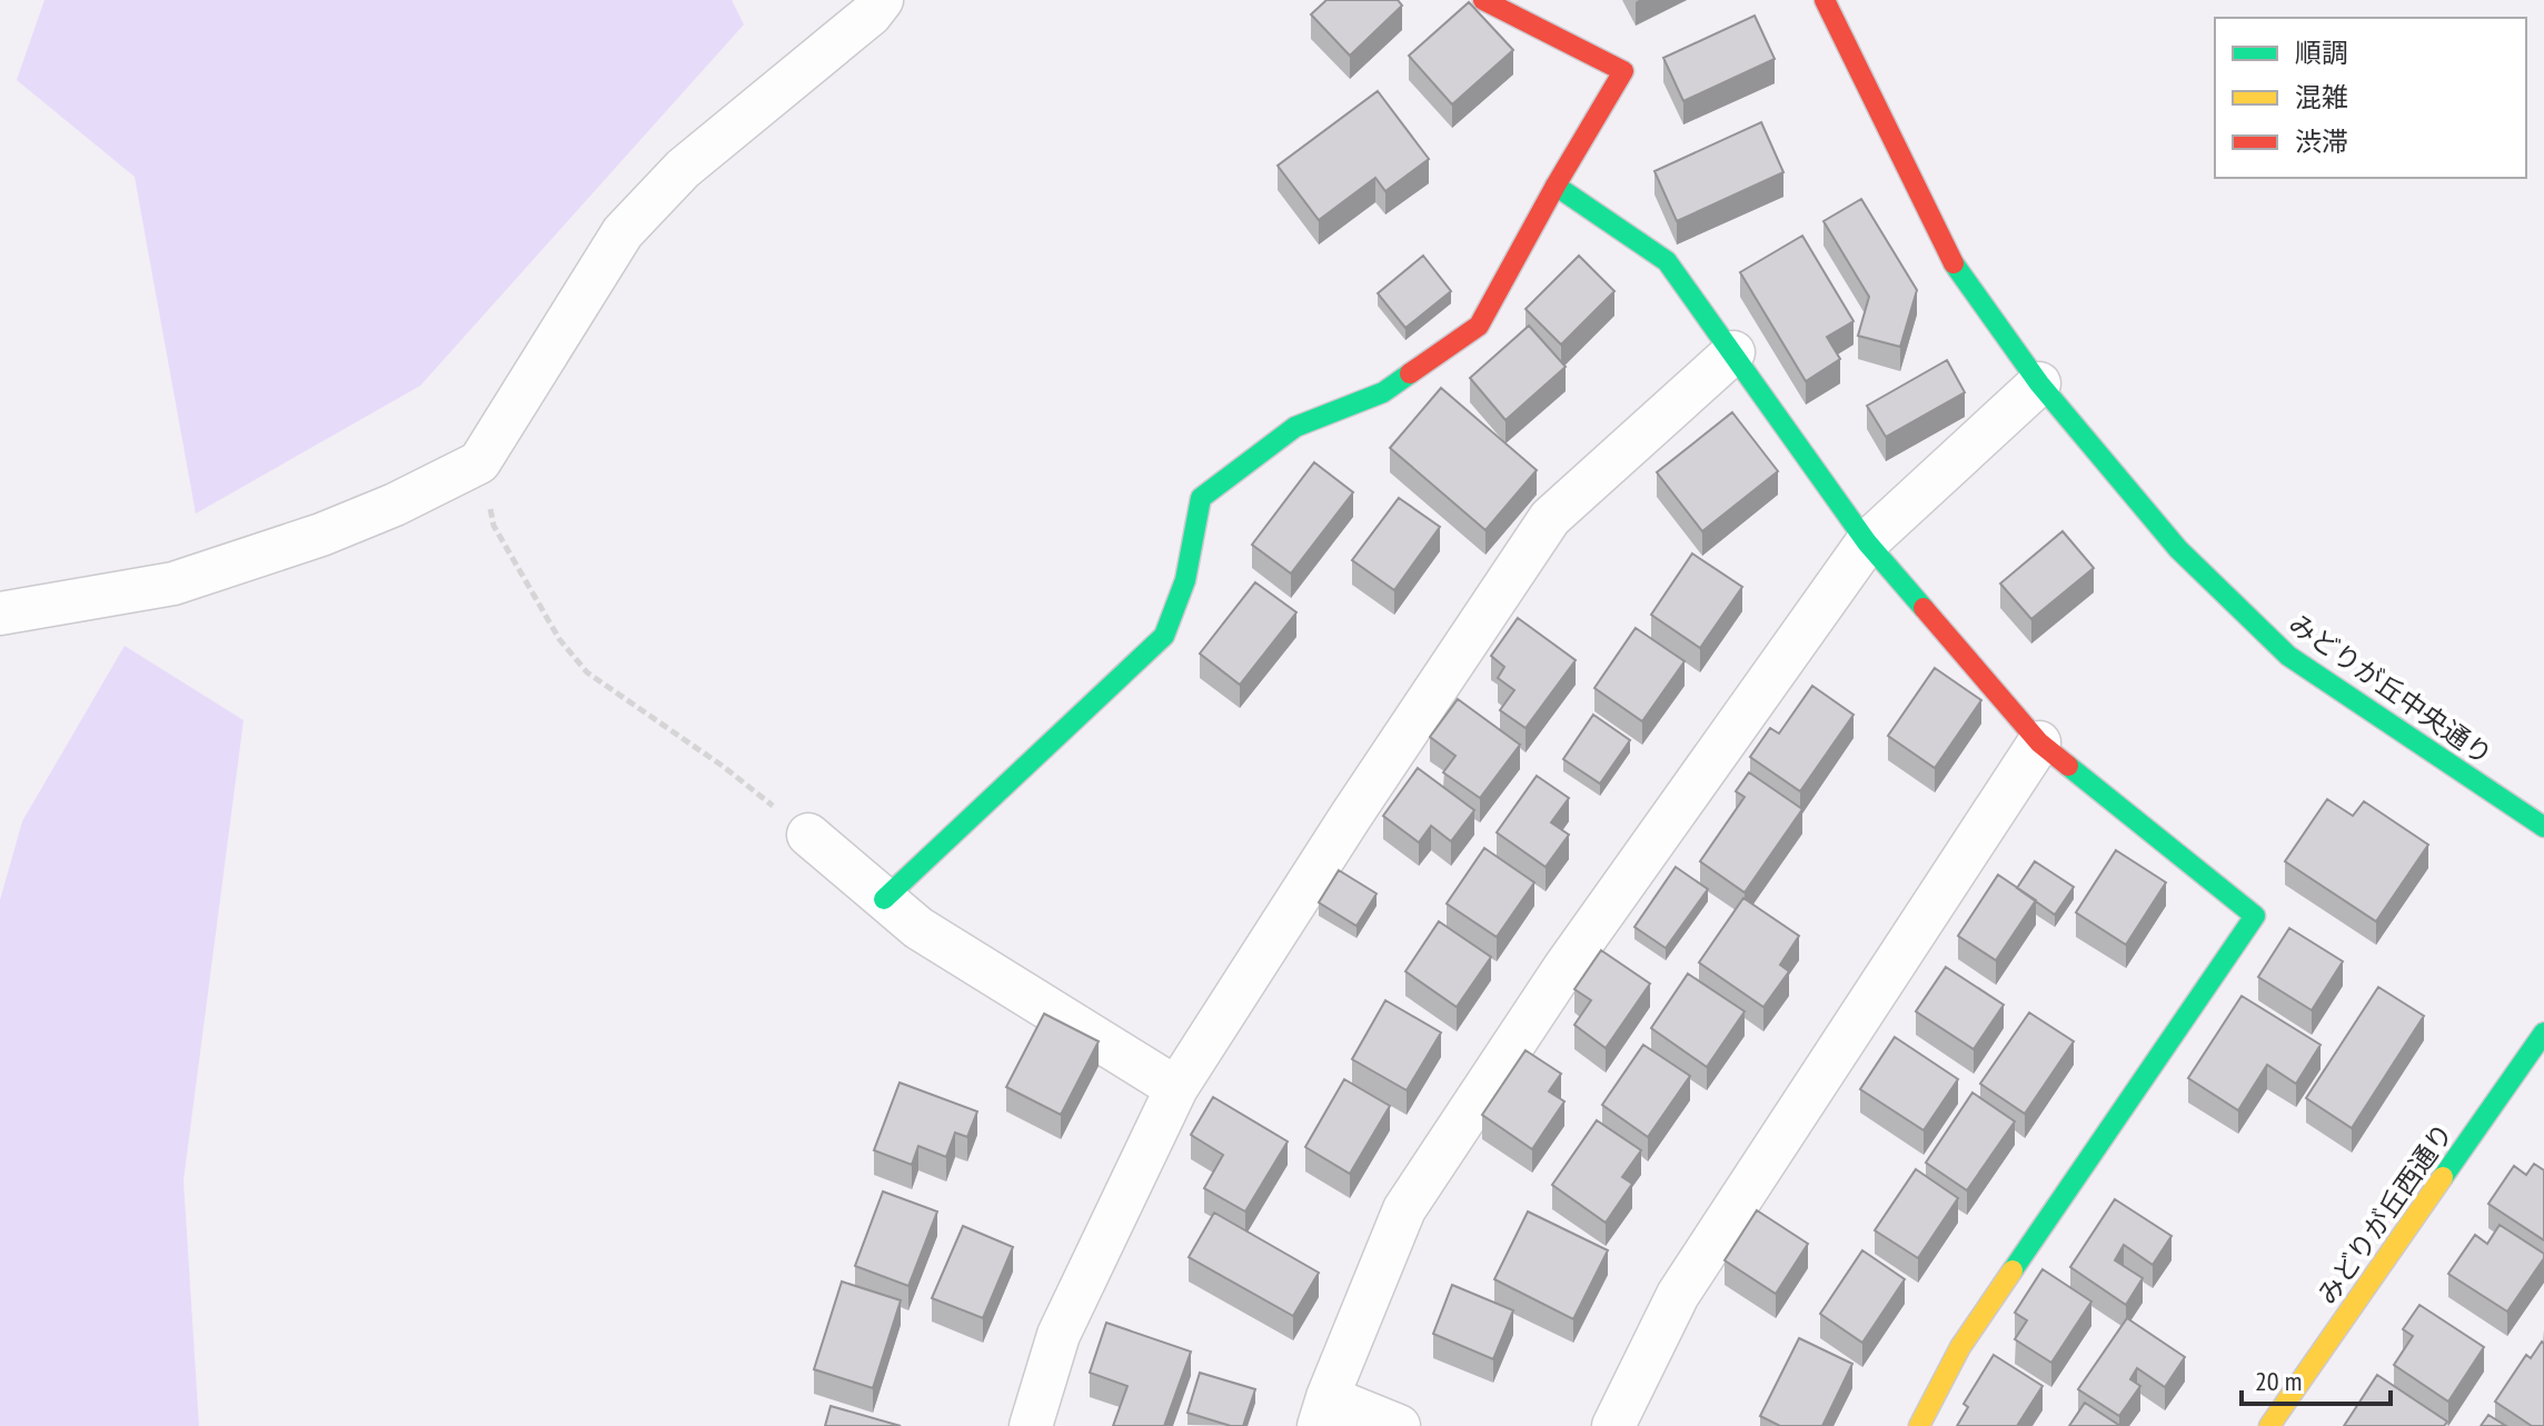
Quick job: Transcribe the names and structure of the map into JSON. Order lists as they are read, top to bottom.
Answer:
{
  "streets": {
    "street": ["みどりが丘中央通り", "みどりが丘西通り"]
  },
  "legend": ["順調", "混雑", "渋滞"],
  "scale_bar": "20 m"
}
